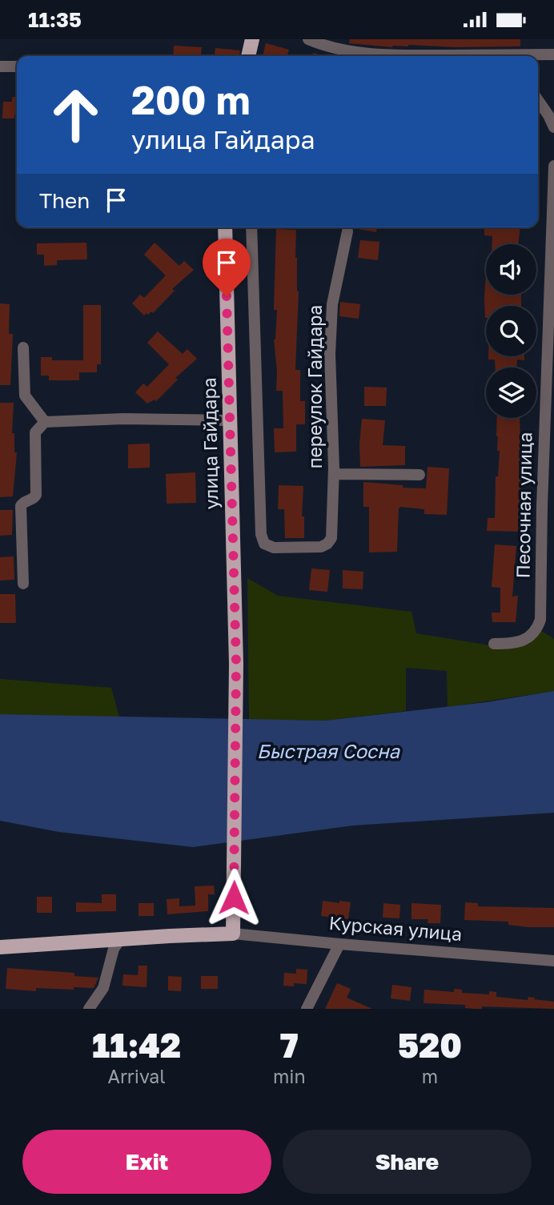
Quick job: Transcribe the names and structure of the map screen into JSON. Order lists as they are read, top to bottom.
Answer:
{
  "streets": {
    "main road": ["улица Гайдара", "Курская улица"],
    "street": ["переулок Гайдара", "Песочная улица"]
  },
  "crossings": [
    ["улица Гайдара", "Курская улица"]
  ],
  "water": ["Быстрая Сосна"],
  "page": {
    "status": "11:35",
    "turn": ["200 m", "улица Гайдара"],
    "then": "Then",
    "eta": [
      "11:42",
      "Arrival",
      "7",
      "min",
      "520",
      "m"
    ],
    "buttons": ["Exit", "Share"]
  }
}
